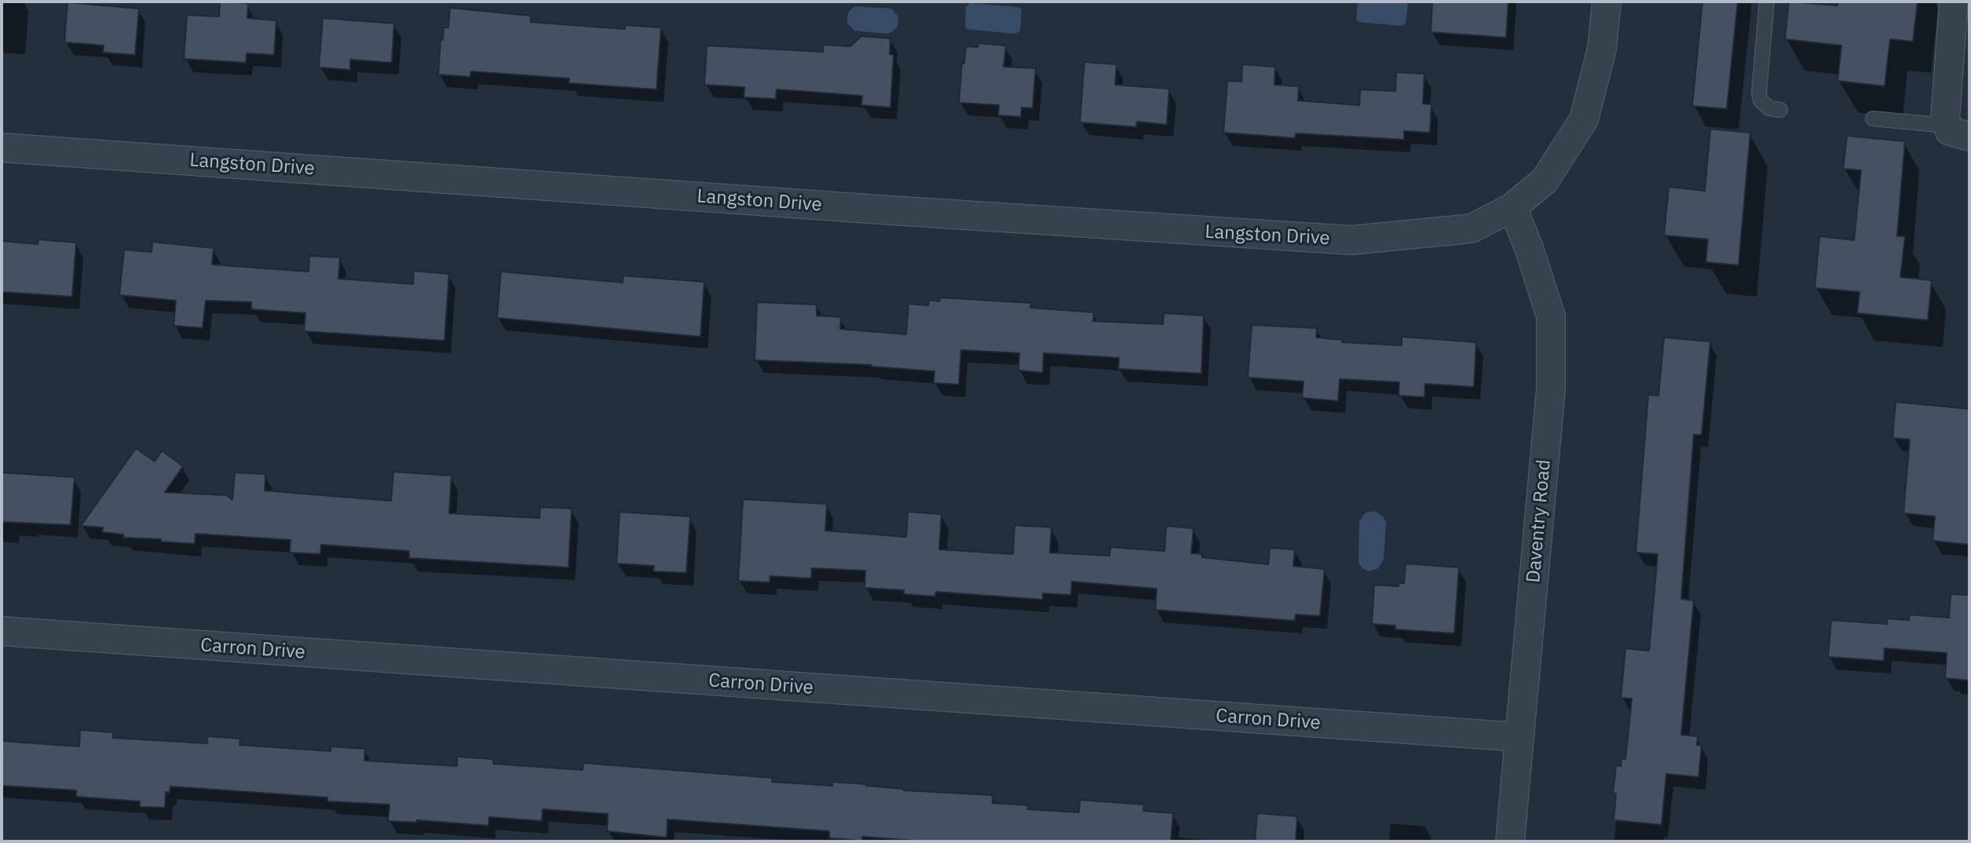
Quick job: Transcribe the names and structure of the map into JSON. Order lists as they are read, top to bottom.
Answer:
{
  "streets": {
    "street": ["Langston Drive", "Daventry Road", "Carron Drive"]
  },
  "crossings": [
    ["Langston Drive", "Daventry Road"],
    ["Daventry Road", "Carron Drive"]
  ]
}
